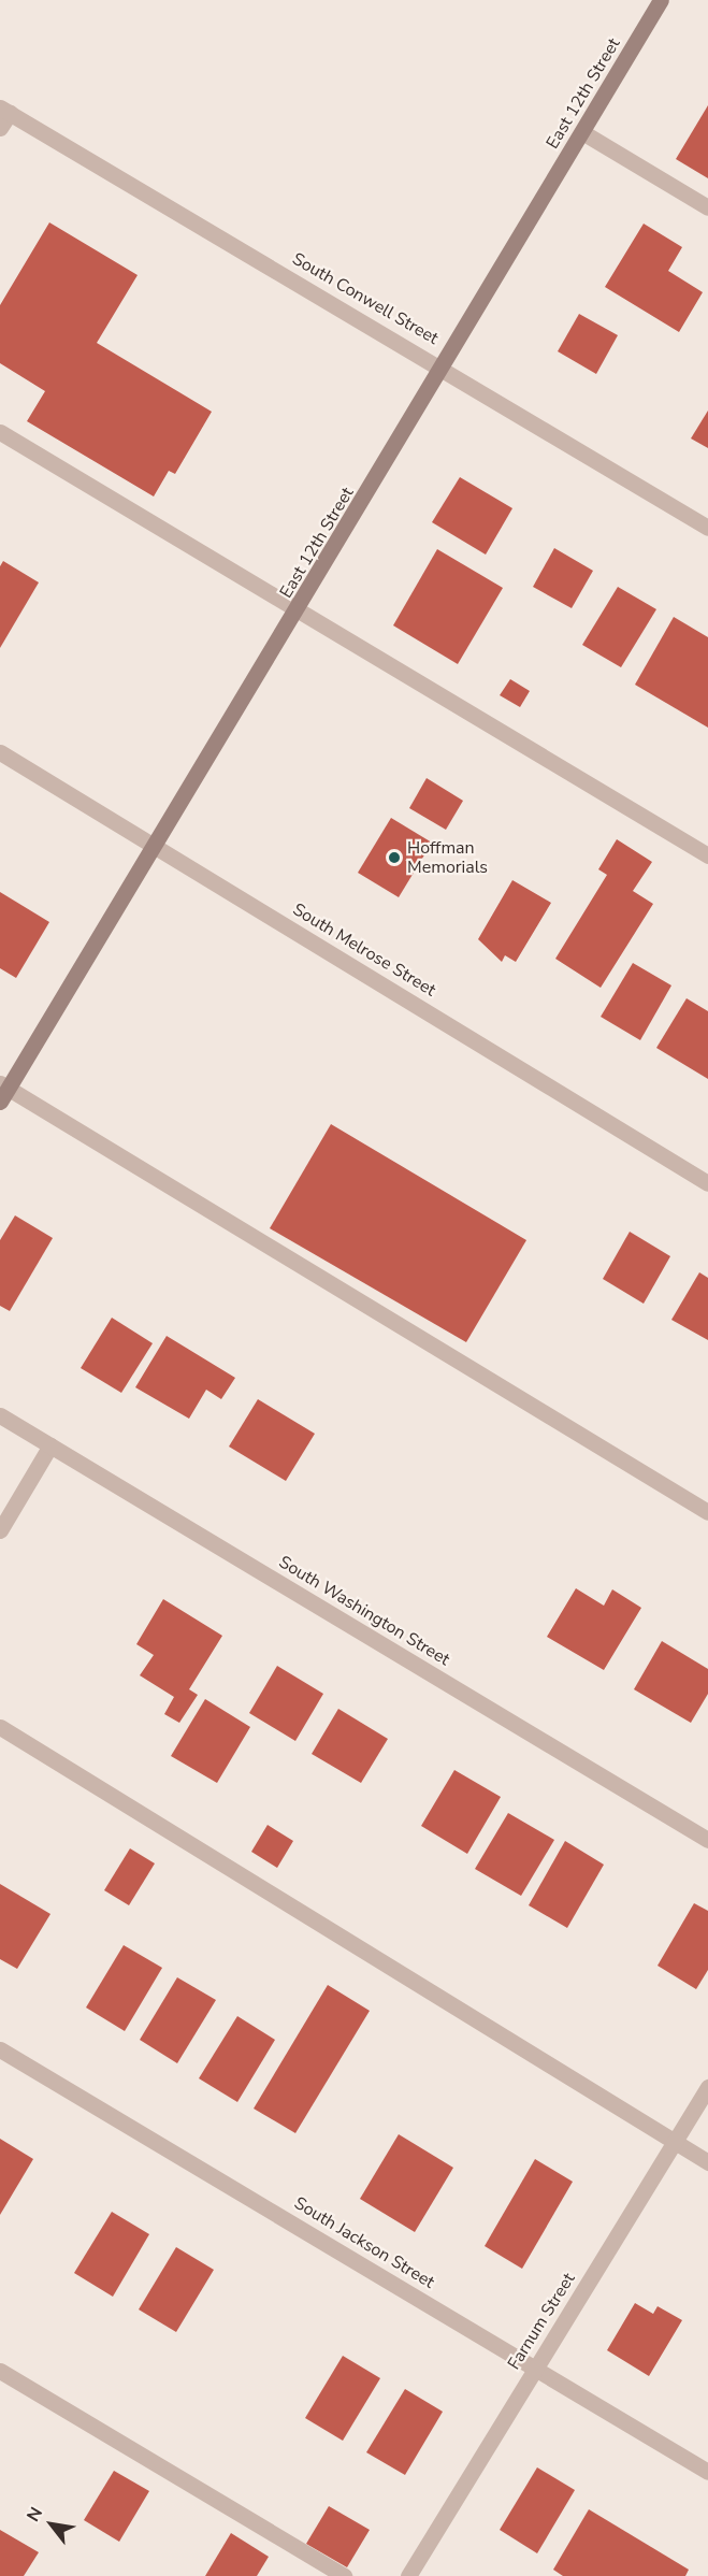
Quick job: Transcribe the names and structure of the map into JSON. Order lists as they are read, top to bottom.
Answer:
{
  "streets": {
    "street": [
      "East 12th Street",
      "South Conwell Street",
      "South Melrose Street",
      "South Washington Street",
      "South Jackson Street",
      "Farnum Street"
    ]
  },
  "crossings": [
    ["East 12th Street", "South Conwell Street"],
    ["East 12th Street", "South Melrose Street"],
    ["South Jackson Street", "Farnum Street"]
  ],
  "places": ["Hoffman Memorials"],
  "north": "top left"
}
